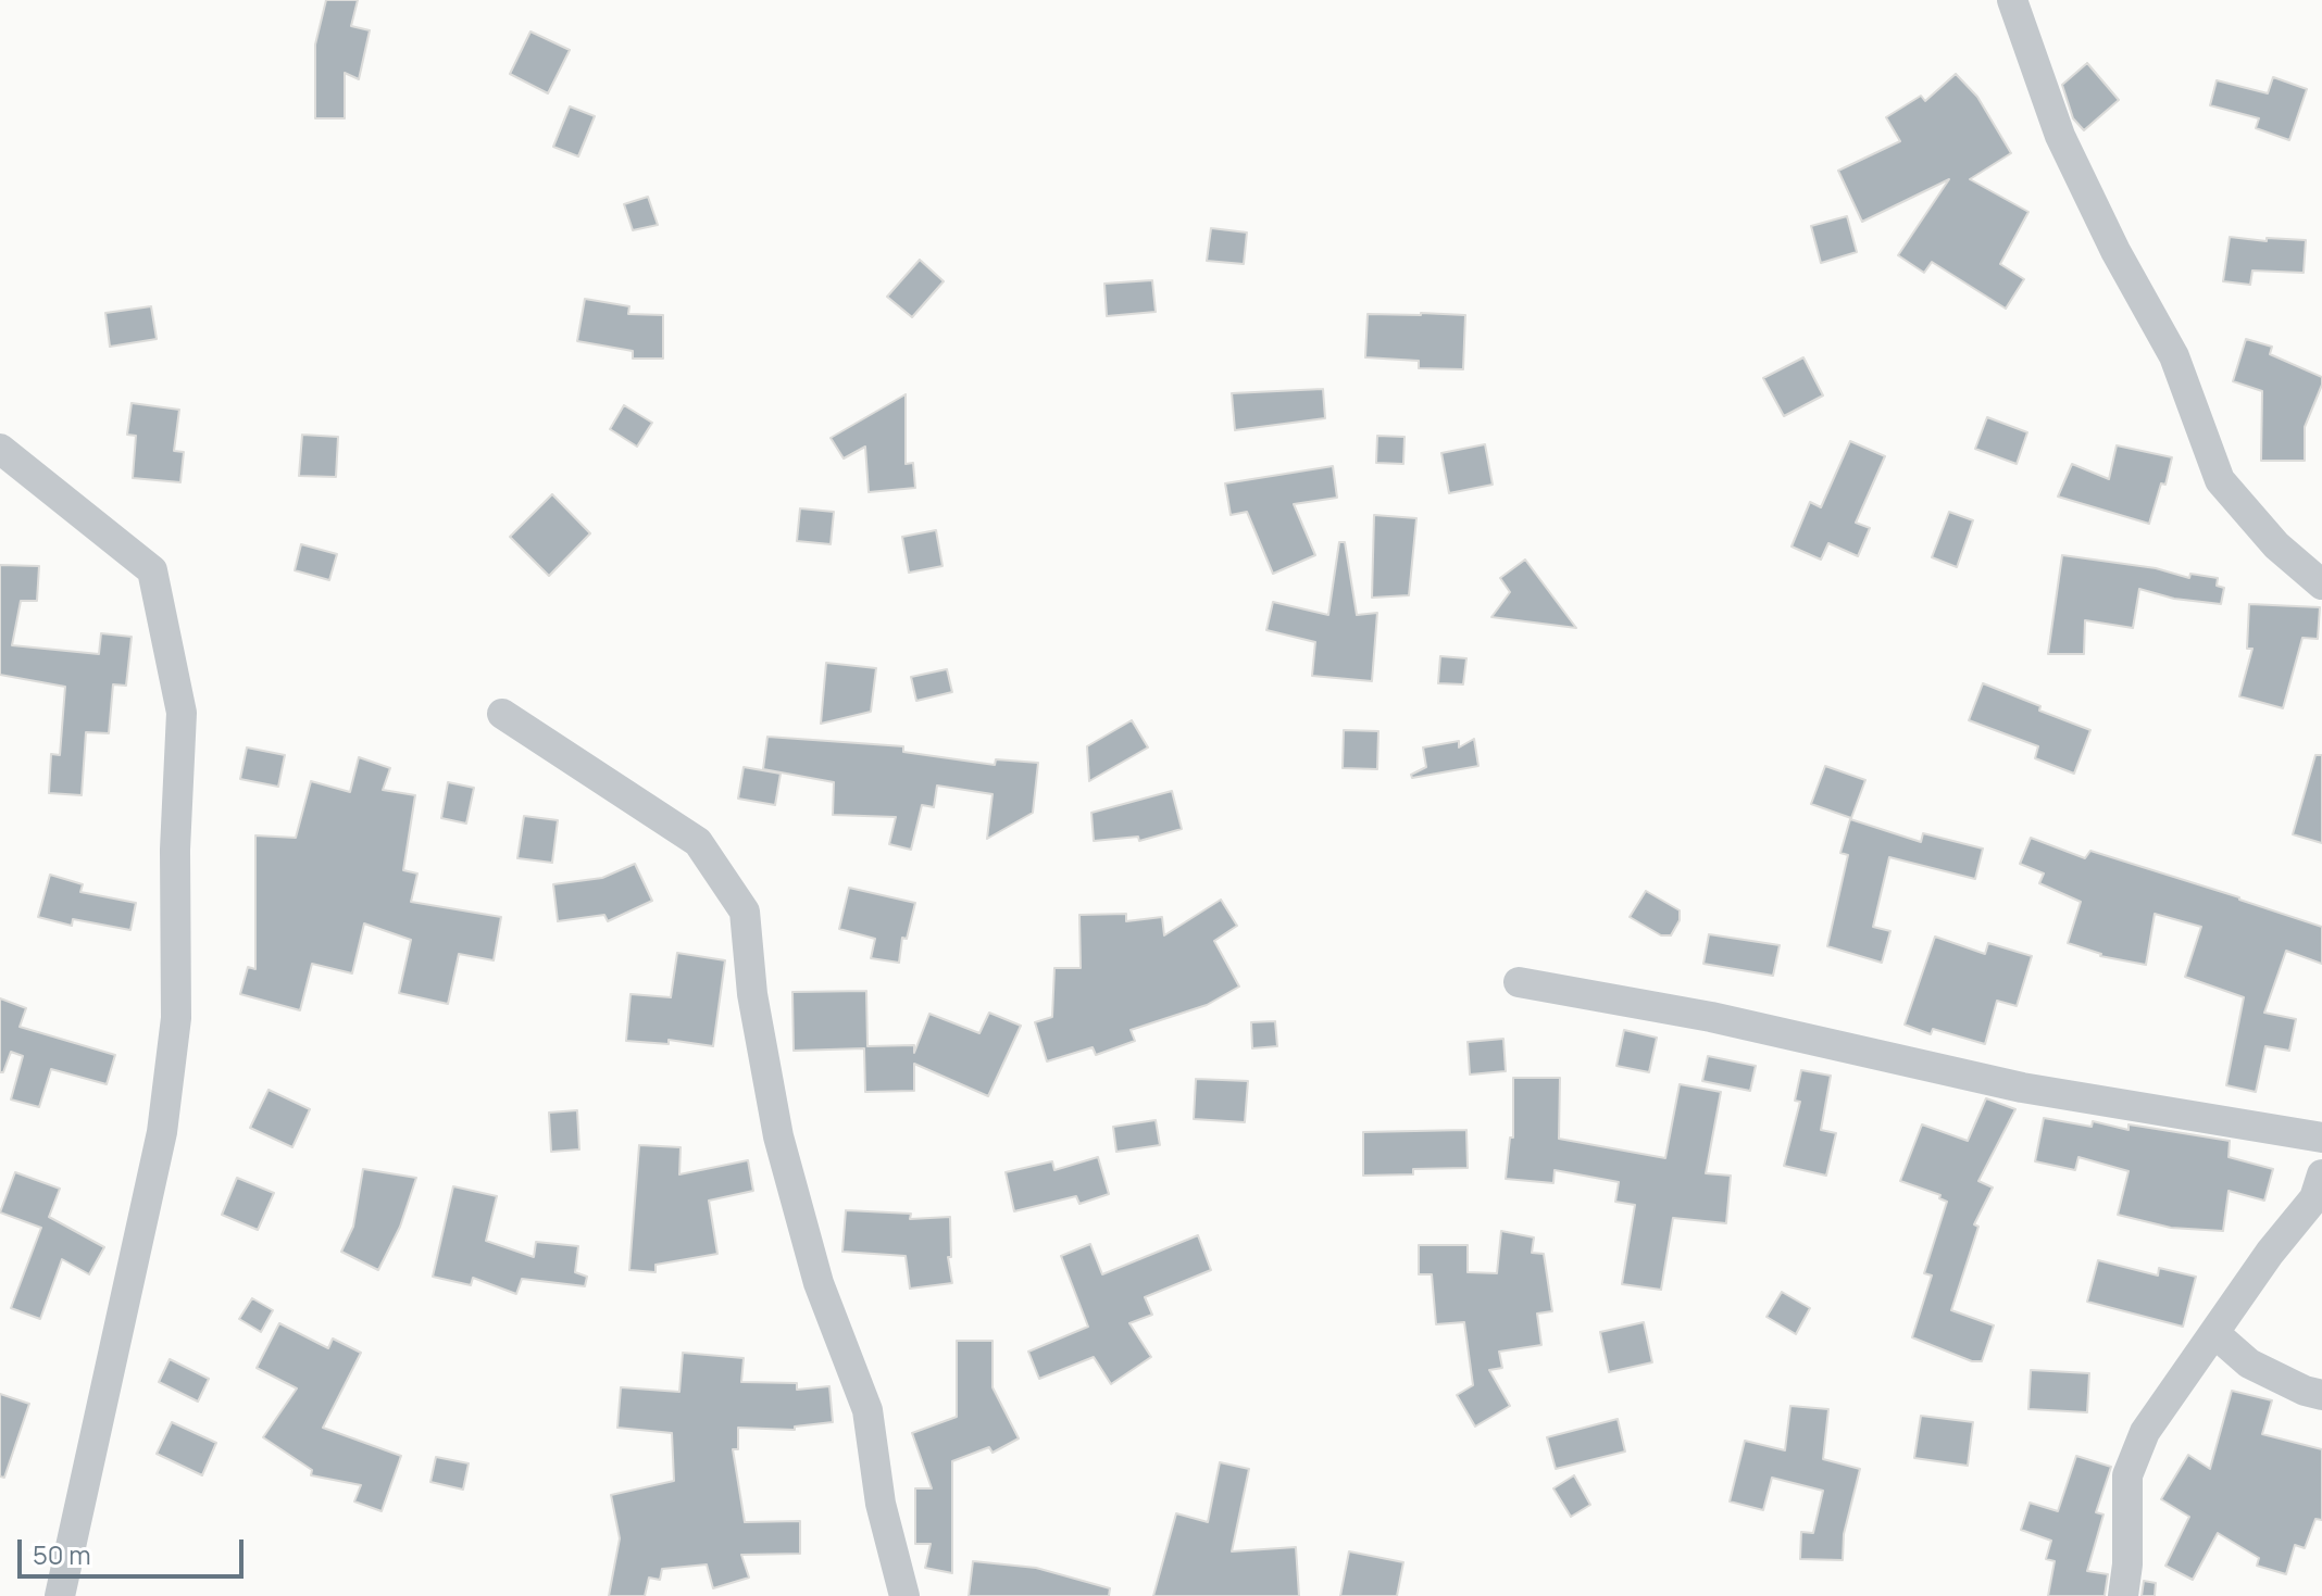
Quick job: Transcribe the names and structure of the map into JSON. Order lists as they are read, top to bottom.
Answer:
{
  "scale_bar": "50 m"
}
